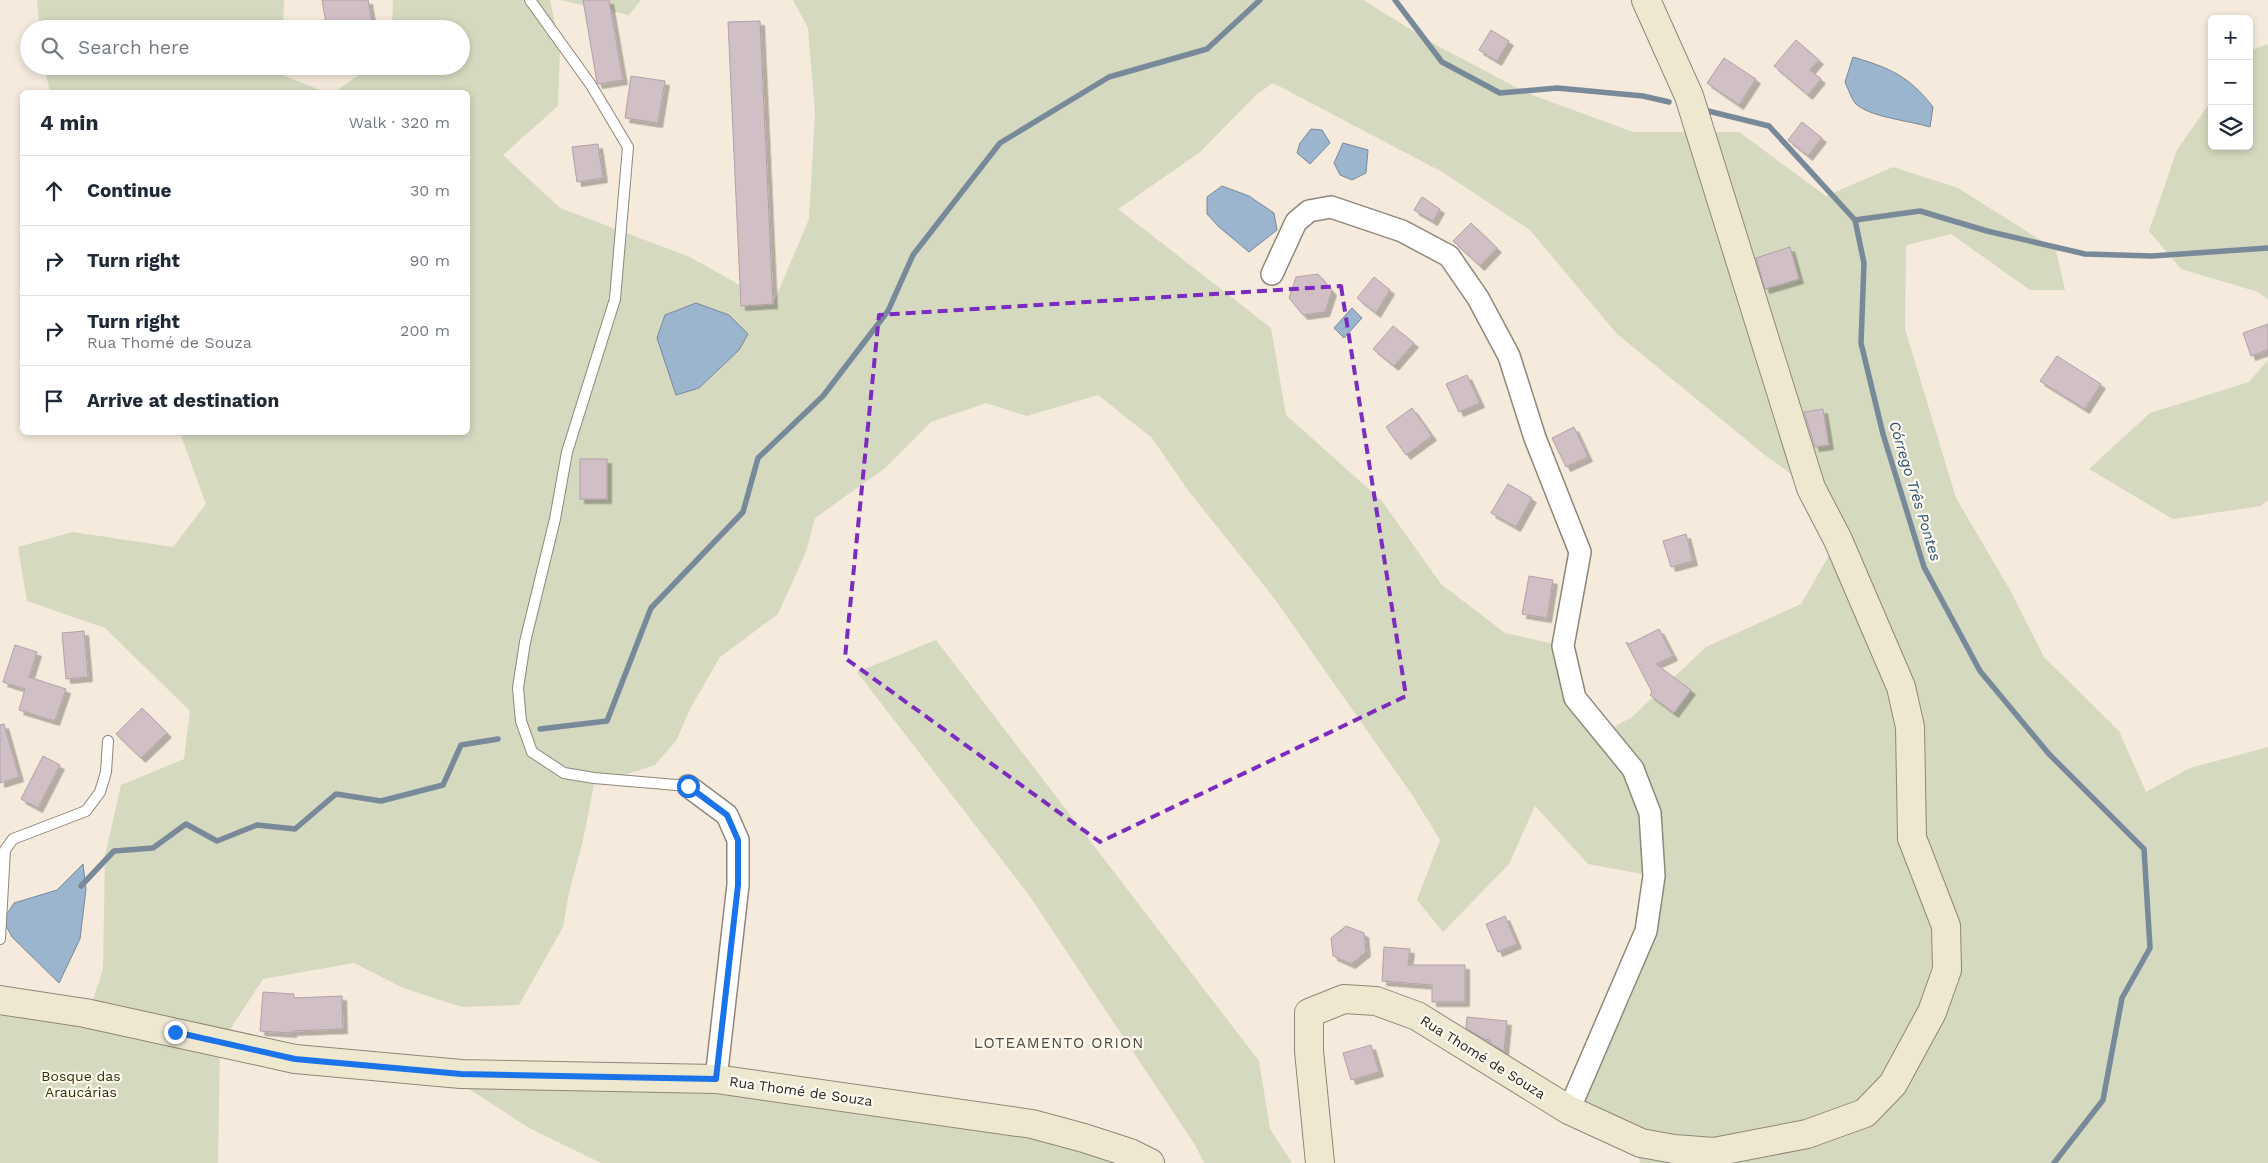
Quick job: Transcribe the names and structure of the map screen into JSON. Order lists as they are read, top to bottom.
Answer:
{
  "streets": {
    "street": ["Rua Thomé de Souza"]
  },
  "districts": ["LOTEAMENTO ORION"],
  "water": ["Córrego Três Pontes"],
  "parks": ["Bosque das Araucárias"],
  "page": {
    "map_buttons": ["+", "−"],
    "search": "Search here",
    "heading": ["4 min", "Walk · 320 m"],
    "list": [
      ["Continue", "30 m"],
      ["Turn right", "90 m"],
      ["Turn right", "Rua Thomé de Souza", "200 m"],
      "Arrive at destination"
    ]
  }
}
